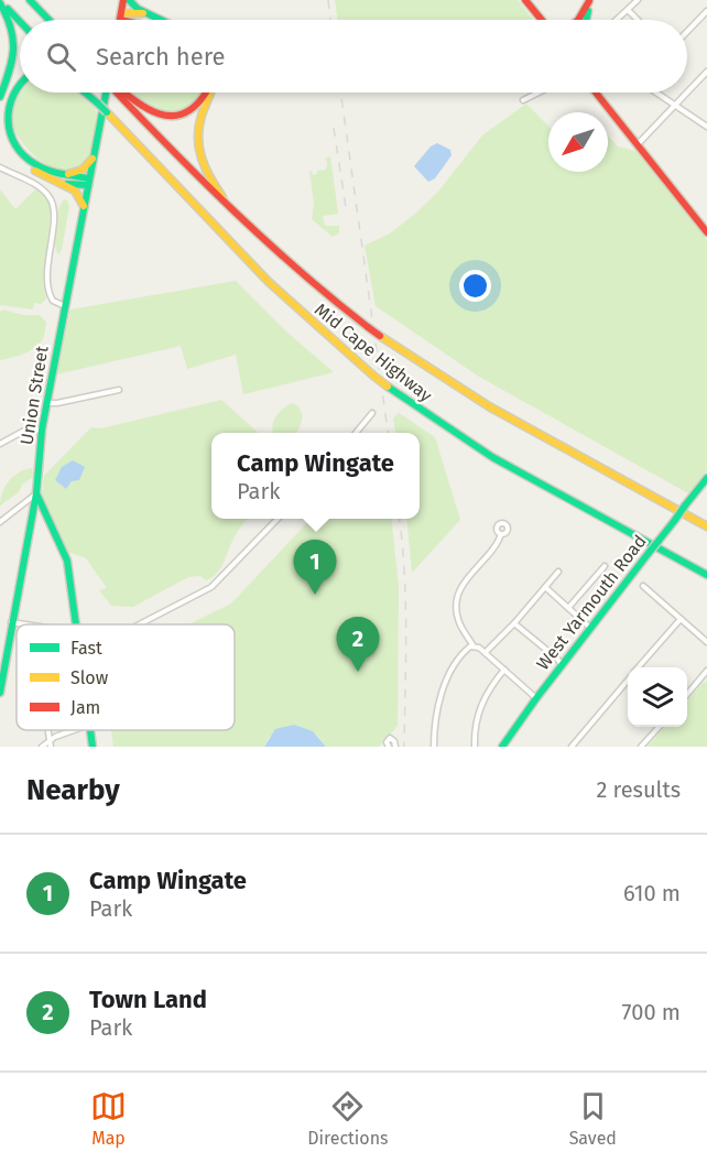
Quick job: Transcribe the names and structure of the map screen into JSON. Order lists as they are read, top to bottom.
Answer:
{
  "streets": {
    "main road": ["Mid Cape Highway", "Union Street", "West Yarmouth Road"]
  },
  "crossings": [
    ["Mid Cape Highway", "Union Street"]
  ],
  "legend": ["Fast", "Slow", "Jam"],
  "north": "bottom left",
  "page": {
    "search": "Search here",
    "popup": ["Camp Wingate", "Park"],
    "pins": ["1", "2"],
    "heading": ["Nearby", "2 results"],
    "list": [
      {
        "mark": "1",
        "name": "Camp Wingate",
        "note": "Park",
        "value": "610 m"
      },
      {
        "mark": "2",
        "name": "Town Land",
        "note": "Park",
        "value": "700 m"
      }
    ],
    "nav": ["Map", "Directions", "Saved"]
  }
}
